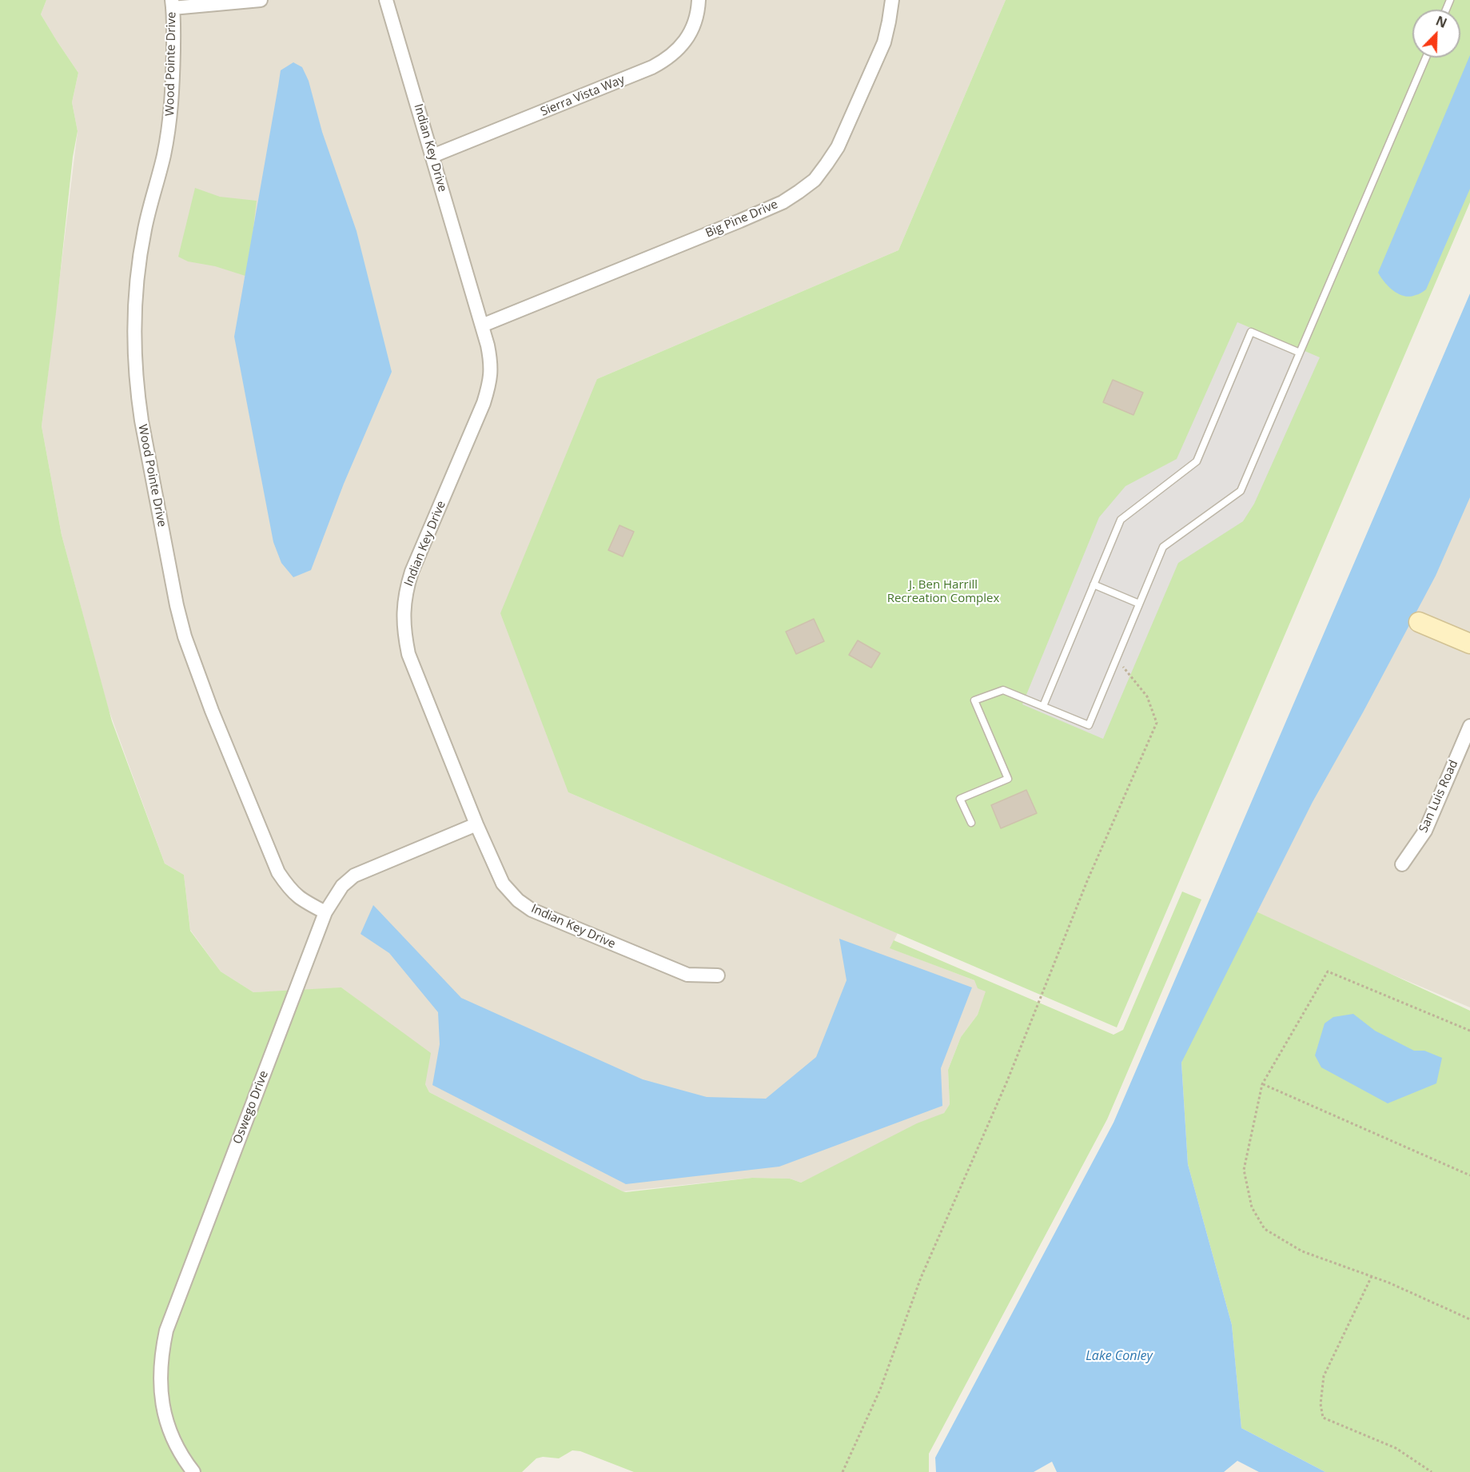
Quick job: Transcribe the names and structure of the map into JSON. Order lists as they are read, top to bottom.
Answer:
{
  "streets": {
    "street": [
      "Wood Pointe Drive",
      "Sierra Vista Way",
      "Indian Key Drive",
      "Big Pine Drive",
      "San Luis Road",
      "Oswego Drive"
    ]
  },
  "crossings": [
    ["Wood Pointe Drive", "Oswego Drive"],
    ["Sierra Vista Way", "Indian Key Drive"],
    ["Indian Key Drive", "Big Pine Drive"],
    ["Indian Key Drive", "Oswego Drive"]
  ],
  "water": ["Lake Conley"],
  "parks": ["J. Ben Harrill Recreation Complex"],
  "north": "top right"
}
